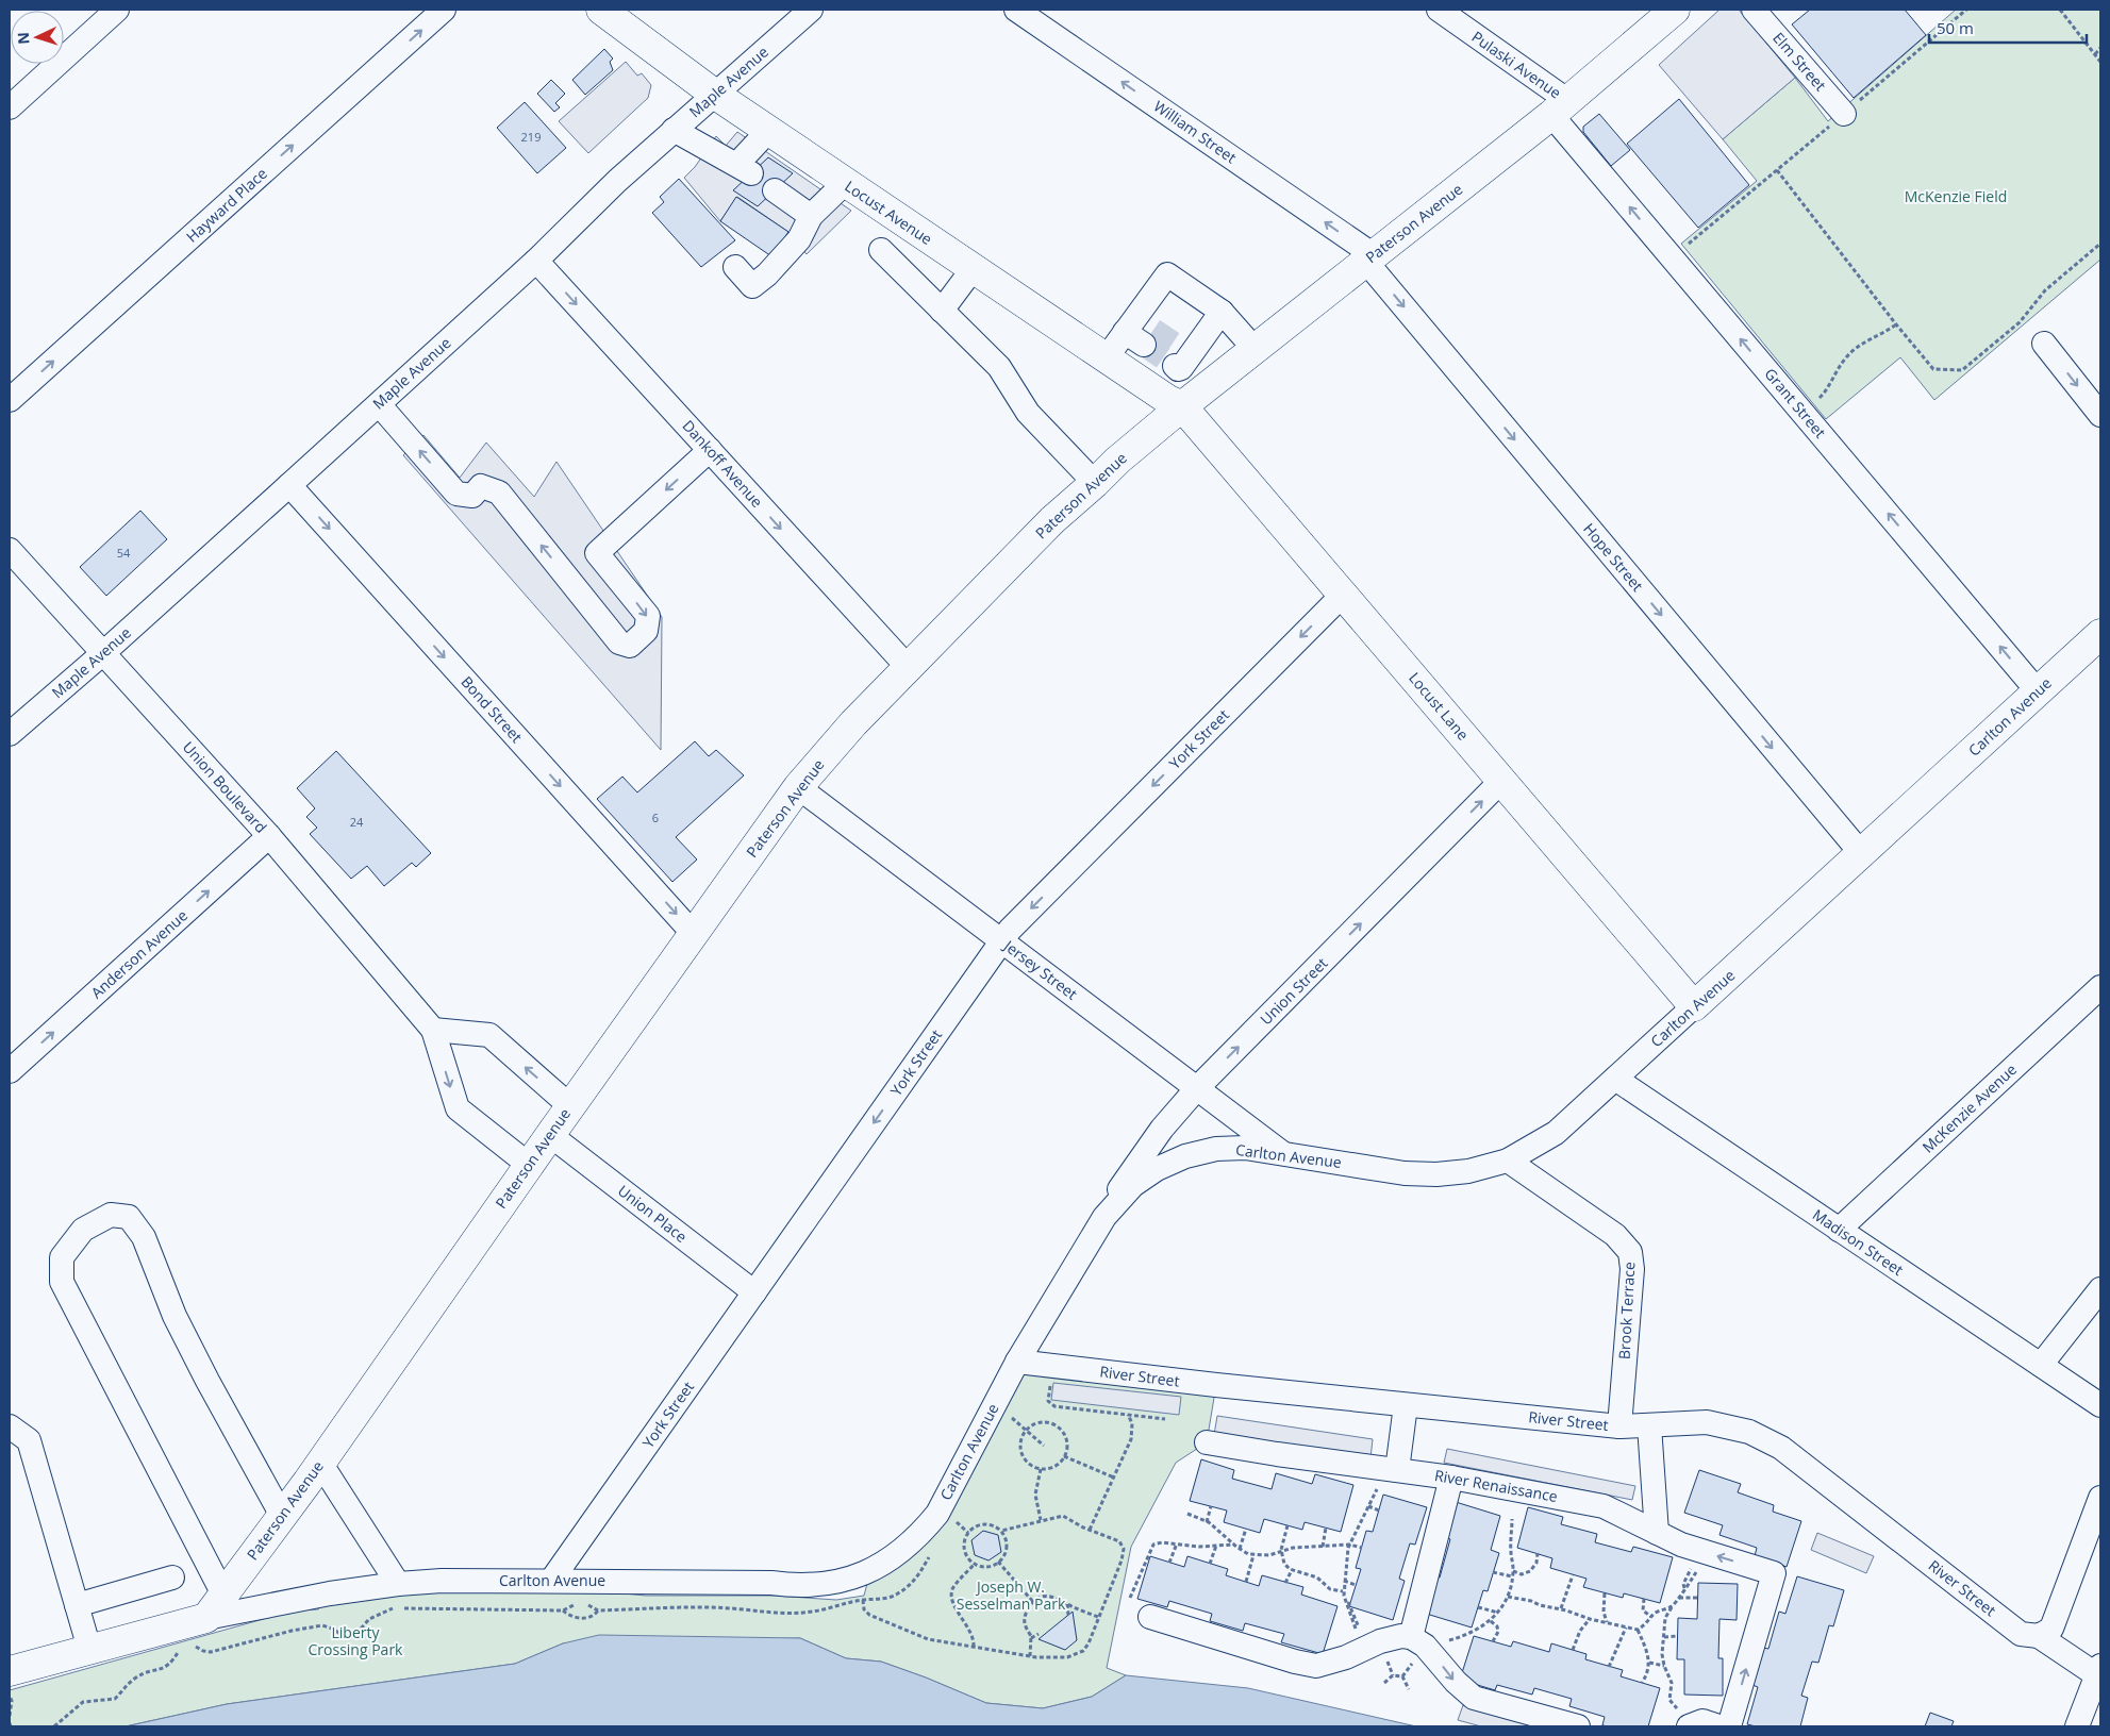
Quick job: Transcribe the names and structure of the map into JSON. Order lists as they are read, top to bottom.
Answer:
{
  "streets": {
    "main road": [
      "Locust Avenue",
      "Paterson Avenue",
      "Locust Lane",
      "Carlton Avenue"
    ],
    "street": [
      "Elm Street",
      "Pulaski Avenue",
      "Maple Avenue",
      "William Street",
      "Hayward Place",
      "Grant Street",
      "Dankoff Avenue",
      "Hope Street",
      "Bond Street",
      "York Street",
      "Union Boulevard",
      "Anderson Avenue",
      "Jersey Street",
      "Union Street",
      "McKenzie Avenue",
      "Union Place",
      "Madison Street",
      "Brook Terrace",
      "River Street",
      "River Renaissance"
    ]
  },
  "crossings": [
    ["Pulaski Avenue", "Paterson Avenue"],
    ["Pulaski Avenue", "Grant Street"],
    ["Maple Avenue", "Locust Avenue"],
    ["Maple Avenue", "Dankoff Avenue"],
    ["Maple Avenue", "Bond Street"],
    ["Maple Avenue", "Union Boulevard"],
    ["William Street", "Paterson Avenue"],
    ["William Street", "Hope Street"],
    ["Locust Avenue", "Paterson Avenue"],
    ["Locust Avenue", "Locust Lane"],
    ["Paterson Avenue", "Grant Street"],
    ["Paterson Avenue", "Dankoff Avenue"],
    ["Paterson Avenue", "Hope Street"],
    ["Paterson Avenue", "Locust Lane"],
    ["Paterson Avenue", "Bond Street"],
    ["Paterson Avenue", "Carlton Avenue"],
    ["Paterson Avenue", "Union Boulevard"],
    ["Paterson Avenue", "Jersey Street"],
    ["Paterson Avenue", "Union Place"],
    ["Grant Street", "Carlton Avenue"],
    ["Hope Street", "Carlton Avenue"],
    ["Locust Lane", "Carlton Avenue"],
    ["Locust Lane", "York Street"],
    ["Locust Lane", "Union Street"],
    ["Carlton Avenue", "York Street"],
    ["Carlton Avenue", "Jersey Street"],
    ["Carlton Avenue", "Union Street"],
    ["Carlton Avenue", "Madison Street"],
    ["Carlton Avenue", "Brook Terrace"],
    ["Carlton Avenue", "River Street"],
    ["York Street", "Jersey Street"],
    ["York Street", "Union Place"],
    ["Union Boulevard", "Anderson Avenue"],
    ["Jersey Street", "Union Street"],
    ["McKenzie Avenue", "Madison Street"],
    ["Brook Terrace", "River Street"]
  ],
  "one_way": [
    "William Street",
    "Hayward Place",
    "Grant Street",
    "Dankoff Avenue",
    "Hope Street",
    "Bond Street",
    "York Street",
    "Anderson Avenue",
    "Union Street"
  ],
  "parks": ["McKenzie Field", "Joseph W. Sesselman Park", "Liberty Crossing Park"],
  "house_numbers": [
    "219",
    "54",
    "6",
    "24"
  ],
  "scale_bar": "50 m",
  "north": "left"
}
